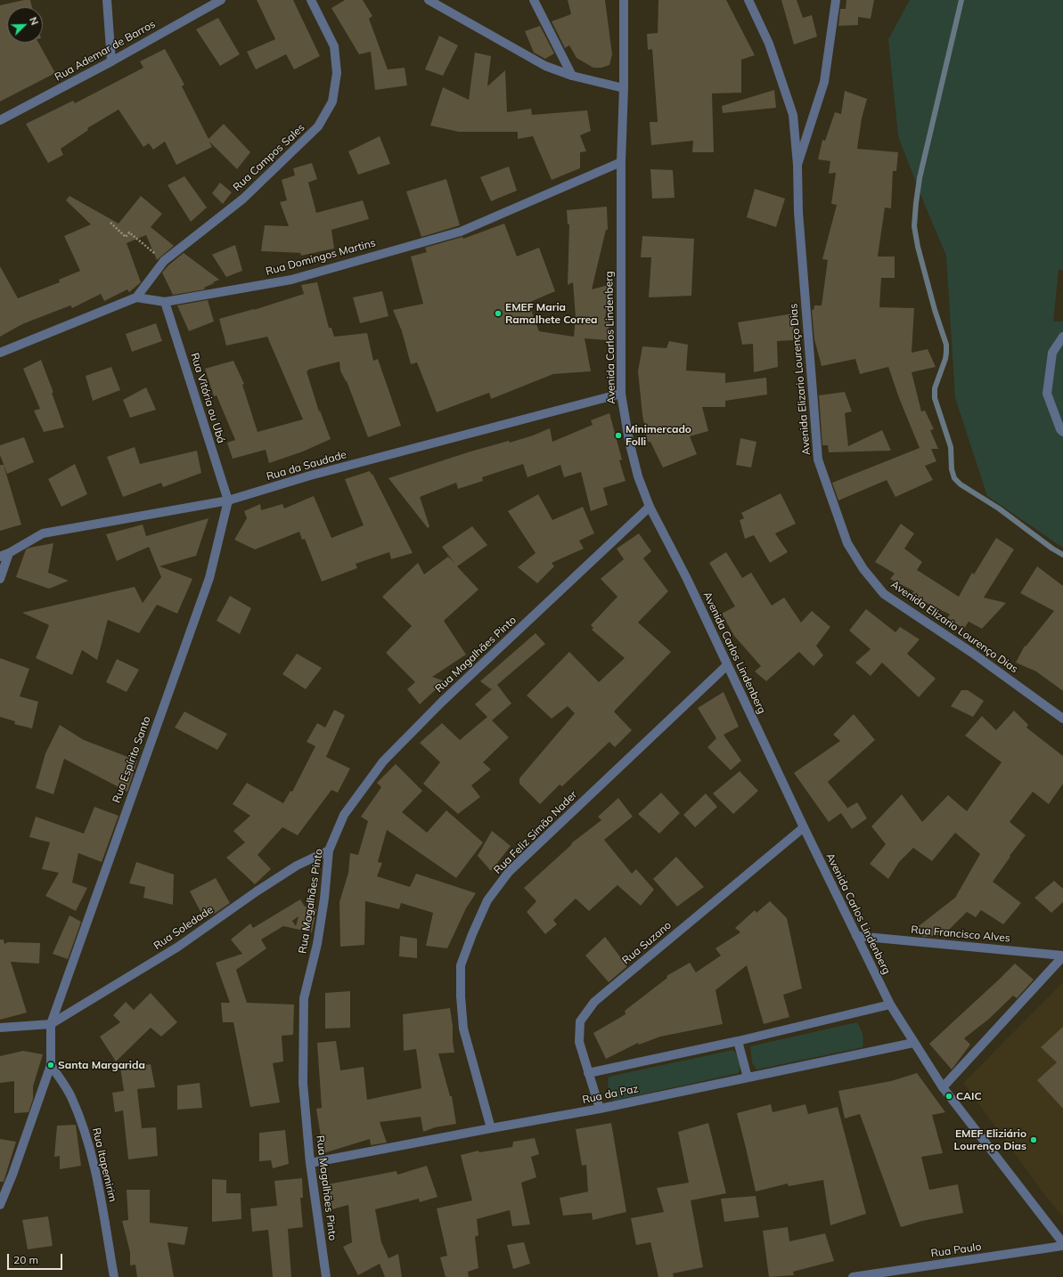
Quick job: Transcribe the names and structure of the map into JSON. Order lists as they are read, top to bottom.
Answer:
{
  "streets": {
    "street": [
      "Rua Ademar de Barros",
      "Rua Campos Sales",
      "Rua Domingos Martins",
      "Avenida Carlos Lindenberg",
      "Avenida Elizario Lourenço Dias",
      "Rua Vitória ou Ubá",
      "Rua da Saudade",
      "Rua Magalhães Pinto",
      "Rua Espírito Santo",
      "Rua Feliz Simão Nader",
      "Rua Soledade",
      "Rua Francisco Alves",
      "Rua Suzano",
      "Rua da Paz",
      "Rua Itapemirim",
      "Rua Paulo"
    ]
  },
  "crossings": [
    ["Rua Campos Sales", "Rua Domingos Martins"],
    ["Rua Domingos Martins", "Avenida Carlos Lindenberg"],
    ["Rua Domingos Martins", "Rua Vitória ou Ubá"],
    ["Avenida Carlos Lindenberg", "Rua da Saudade"],
    ["Avenida Carlos Lindenberg", "Rua Magalhães Pinto"],
    ["Avenida Carlos Lindenberg", "Rua Feliz Simão Nader"],
    ["Avenida Carlos Lindenberg", "Rua Francisco Alves"],
    ["Avenida Carlos Lindenberg", "Rua Suzano"],
    ["Avenida Carlos Lindenberg", "Rua da Paz"],
    ["Avenida Carlos Lindenberg", "Rua Paulo"],
    ["Rua Vitória ou Ubá", "Rua da Saudade"],
    ["Rua Vitória ou Ubá", "Rua Espírito Santo"],
    ["Rua da Saudade", "Rua Espírito Santo"],
    ["Rua Magalhães Pinto", "Rua Soledade"],
    ["Rua Magalhães Pinto", "Rua da Paz"],
    ["Rua Espírito Santo", "Rua Soledade"],
    ["Rua Espírito Santo", "Rua Itapemirim"],
    ["Rua Feliz Simão Nader", "Rua da Paz"],
    ["Rua Suzano", "Rua da Paz"]
  ],
  "places": [
    "EMEF Maria Ramalhete Correa",
    "Minimercado Folli",
    "Santa Margarida",
    "CAIC",
    "EMEF Eliziário Lourenço Dias"
  ],
  "scale_bar": "20 m",
  "north": "top right"
}
